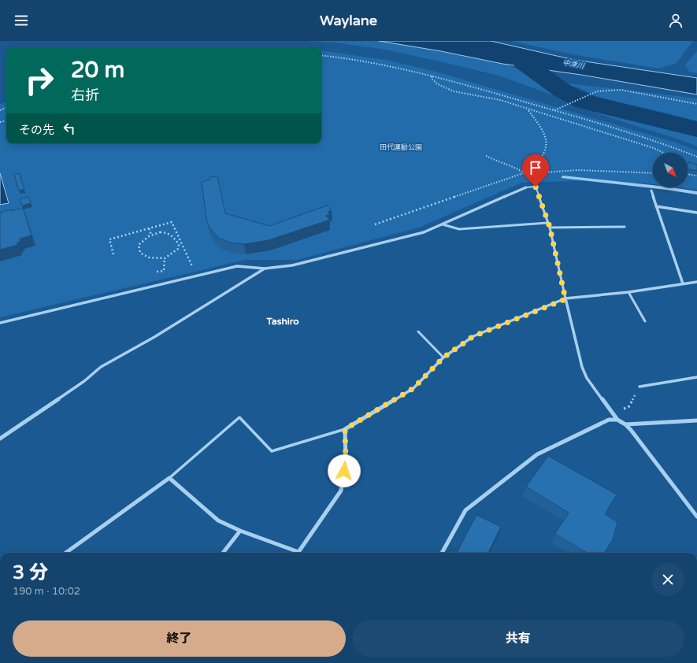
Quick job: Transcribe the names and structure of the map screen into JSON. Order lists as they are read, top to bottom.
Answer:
{
  "districts": ["Tashiro"],
  "water": ["中津川"],
  "parks": ["田代運動公園"],
  "north": "bottom right",
  "page": {
    "header": "Waylane",
    "turn": ["20 m", "右折"],
    "then": "その先",
    "heading": ["3 分", "190 m · 10:02"],
    "buttons": ["終了", "共有"]
  }
}
